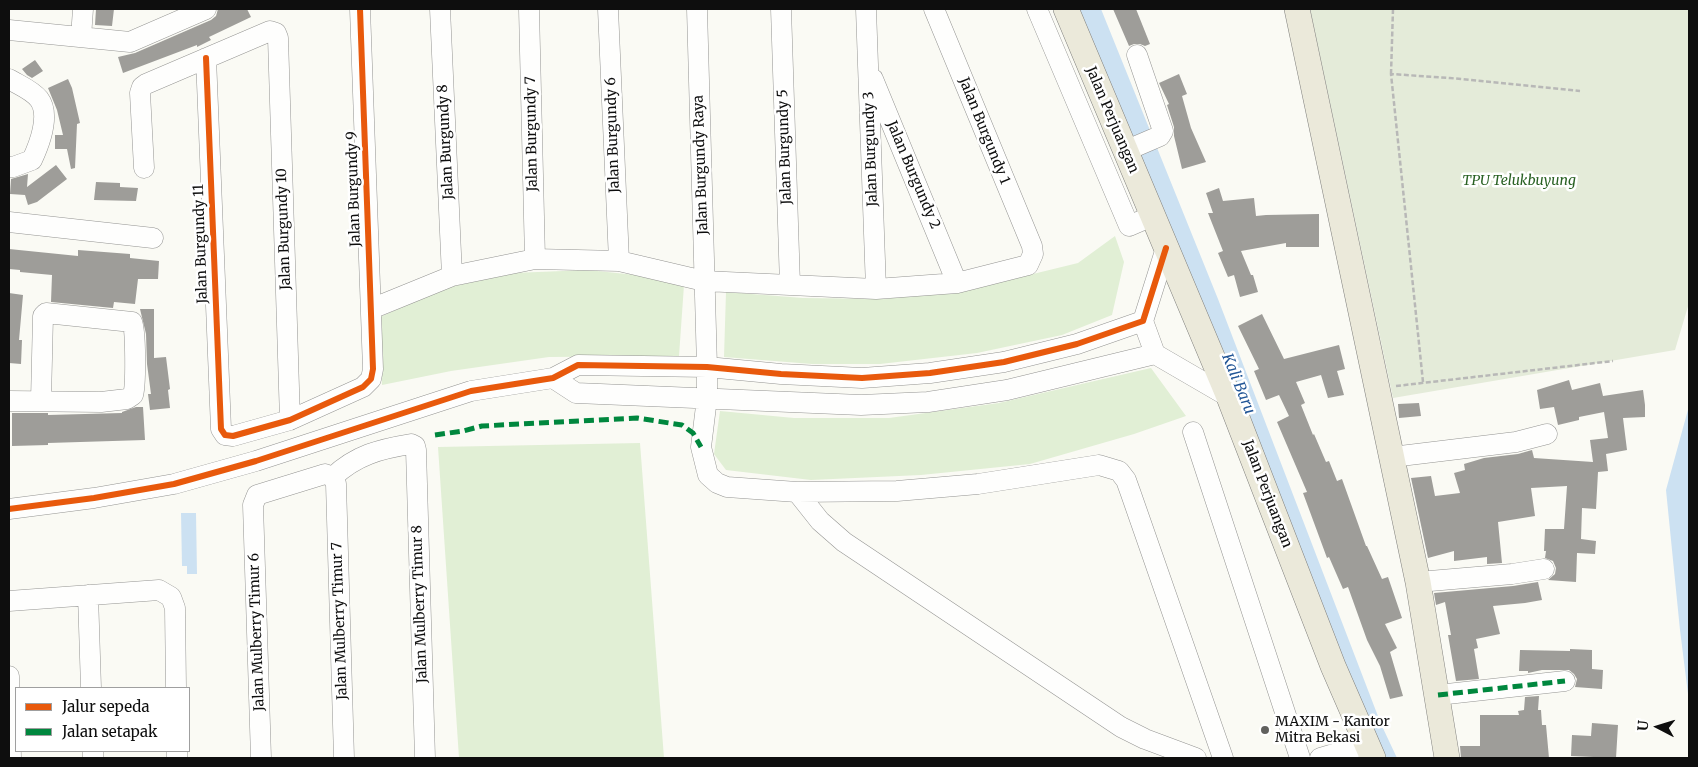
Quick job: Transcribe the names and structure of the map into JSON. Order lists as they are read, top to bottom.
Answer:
{
  "streets": {
    "main road": ["Jalan Perjuangan"],
    "street": [
      "Jalan Burgundy 1",
      "Jalan Burgundy 7",
      "Jalan Burgundy 6",
      "Jalan Burgundy 8",
      "Jalan Burgundy 5",
      "Jalan Burgundy 3",
      "Jalan Burgundy Raya",
      "Jalan Burgundy 2",
      "Jalan Burgundy 9",
      "Jalan Burgundy 10",
      "Jalan Burgundy 11",
      "Jalan Mulberry Timur 8",
      "Jalan Mulberry Timur 7",
      "Jalan Mulberry Timur 6"
    ]
  },
  "crossings": [
    ["Jalan Burgundy 1", "Jalan Burgundy 2"],
    ["Jalan Burgundy 3", "Jalan Burgundy 2"],
    ["Jalan Burgundy 9", "Jalan Burgundy 10"],
    ["Jalan Burgundy 9", "Jalan Burgundy 11"],
    ["Jalan Burgundy 10", "Jalan Burgundy 11"],
    ["Jalan Mulberry Timur 8", "Jalan Mulberry Timur 7"],
    ["Jalan Mulberry Timur 8", "Jalan Mulberry Timur 6"],
    ["Jalan Mulberry Timur 7", "Jalan Mulberry Timur 6"]
  ],
  "water": ["Kali Baru"],
  "parks": ["TPU Telukbuyung"],
  "places": ["MAXIM - Kantor Mitra Bekasi"],
  "legend": ["Jalur sepeda", "Jalan setapak"],
  "north": "left"
}
